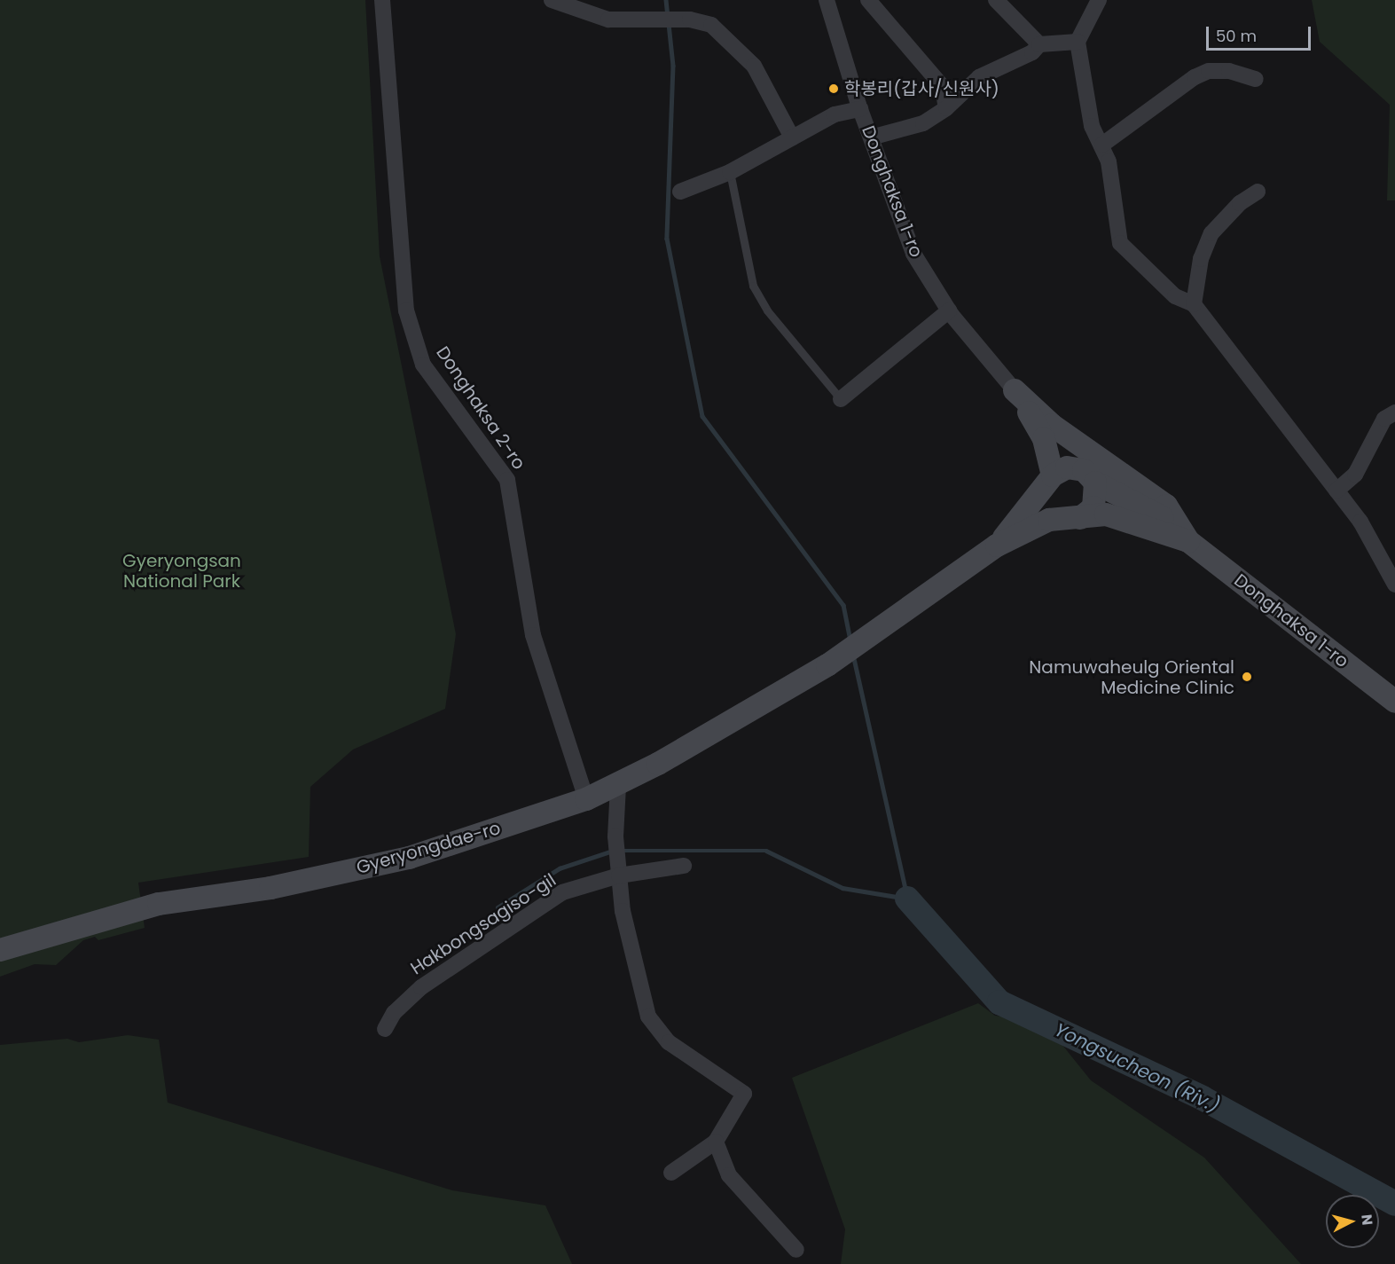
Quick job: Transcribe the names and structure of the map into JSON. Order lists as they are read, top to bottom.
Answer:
{
  "streets": {
    "street": [
      "Donghaksa 1-ro",
      "Donghaksa 2-ro",
      "Gyeryongdae-ro",
      "Hakbongsagiso-gil"
    ]
  },
  "crossings": [
    ["Donghaksa 2-ro", "Gyeryongdae-ro"]
  ],
  "water": ["Yongsucheon (Riv.)"],
  "parks": ["Gyeryongsan National Park"],
  "places": ["학봉리(갑사/신원사)", "Namuwaheulg Oriental Medicine Clinic"],
  "scale_bar": "50 m",
  "north": "right"
}
